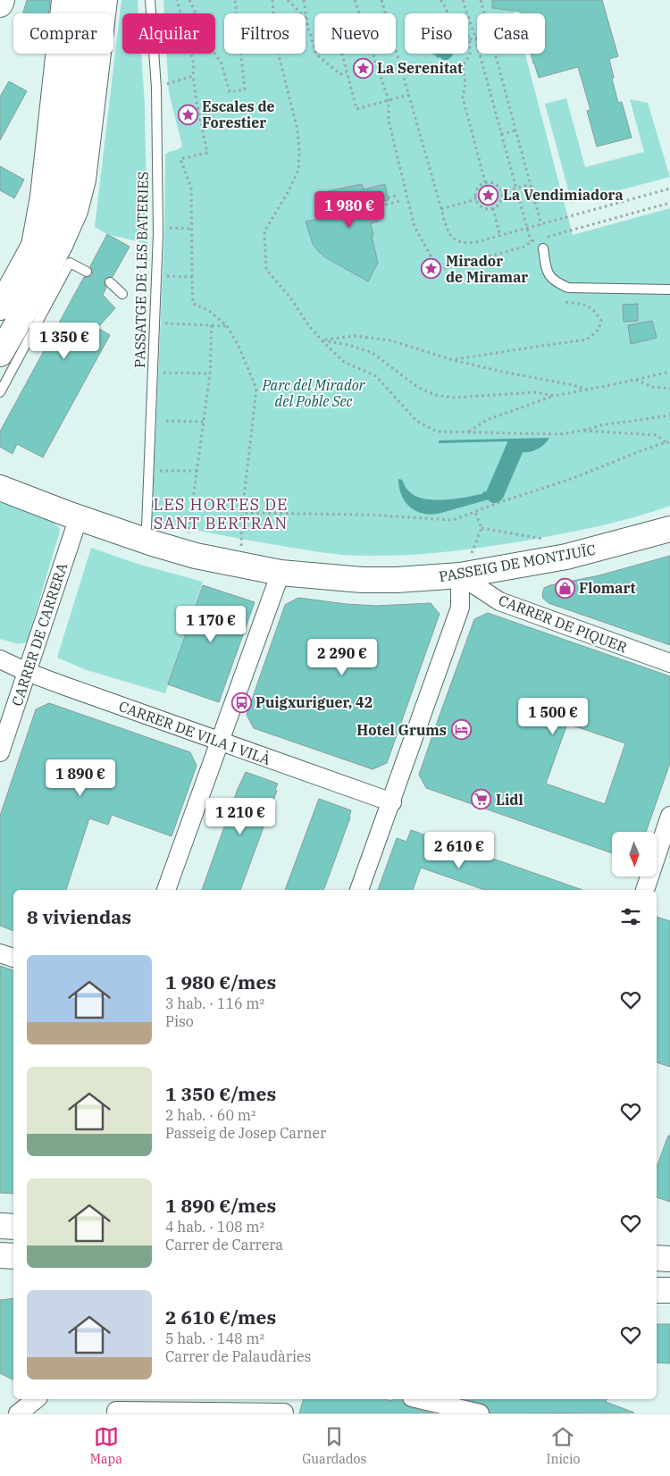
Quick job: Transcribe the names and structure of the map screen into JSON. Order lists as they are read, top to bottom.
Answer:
{
  "streets": {
    "main road": ["PASSEIG DE MONTJUÏC"],
    "street": ["CARRER DE PIQUER", "CARRER DE CARRERA", "CARRER DE VILA I VILÀ"],
    "lane": ["PASSATGE DE LES BATERIES"]
  },
  "crossings": [
    ["PASSATGE DE LES BATERIES", "PASSEIG DE MONTJUÏC"],
    ["PASSEIG DE MONTJUÏC", "CARRER DE PIQUER"],
    ["PASSEIG DE MONTJUÏC", "CARRER DE CARRERA"],
    ["CARRER DE CARRERA", "CARRER DE VILA I VILÀ"]
  ],
  "districts": ["LES HORTES DE SANT BERTRAN"],
  "parks": ["Parc del Mirador del Poble Sec"],
  "places": {
    "place": [
      "La Serenitat",
      "Escales de Forestier",
      "La Vendimiadora",
      "Mirador de Miramar"
    ],
    "shop": ["Flomart"],
    "bus stop": ["Puigxuriguer, 42"],
    "hotel": ["Hotel Grums"],
    "supermarket": ["Lidl"]
  },
  "north": "bottom",
  "page": {
    "chip": [
      "Comprar",
      "Alquilar",
      "Filtros",
      "Nuevo",
      "Piso",
      "Casa"
    ],
    "price": [
      "1 980 €",
      "1 350 €",
      "1 170 €",
      "2 290 €",
      "1 500 €",
      "1 890 €",
      "1 210 €",
      "2 610 €"
    ],
    "heading": "8 viviendas",
    "list": [
      {
        "name": "1 980 €/mes",
        "note": "3 hab. · 116 m² · Piso"
      },
      {
        "name": "1 350 €/mes",
        "note": "2 hab. · 60 m² · Passeig de Josep Carner"
      },
      {
        "name": "1 890 €/mes",
        "note": "4 hab. · 108 m² · Carrer de Carrera"
      },
      {
        "name": "2 610 €/mes",
        "note": "5 hab. · 148 m² · Carrer de Palaudàries"
      }
    ],
    "tabs": ["Mapa", "Guardados", "Inicio"]
  }
}
